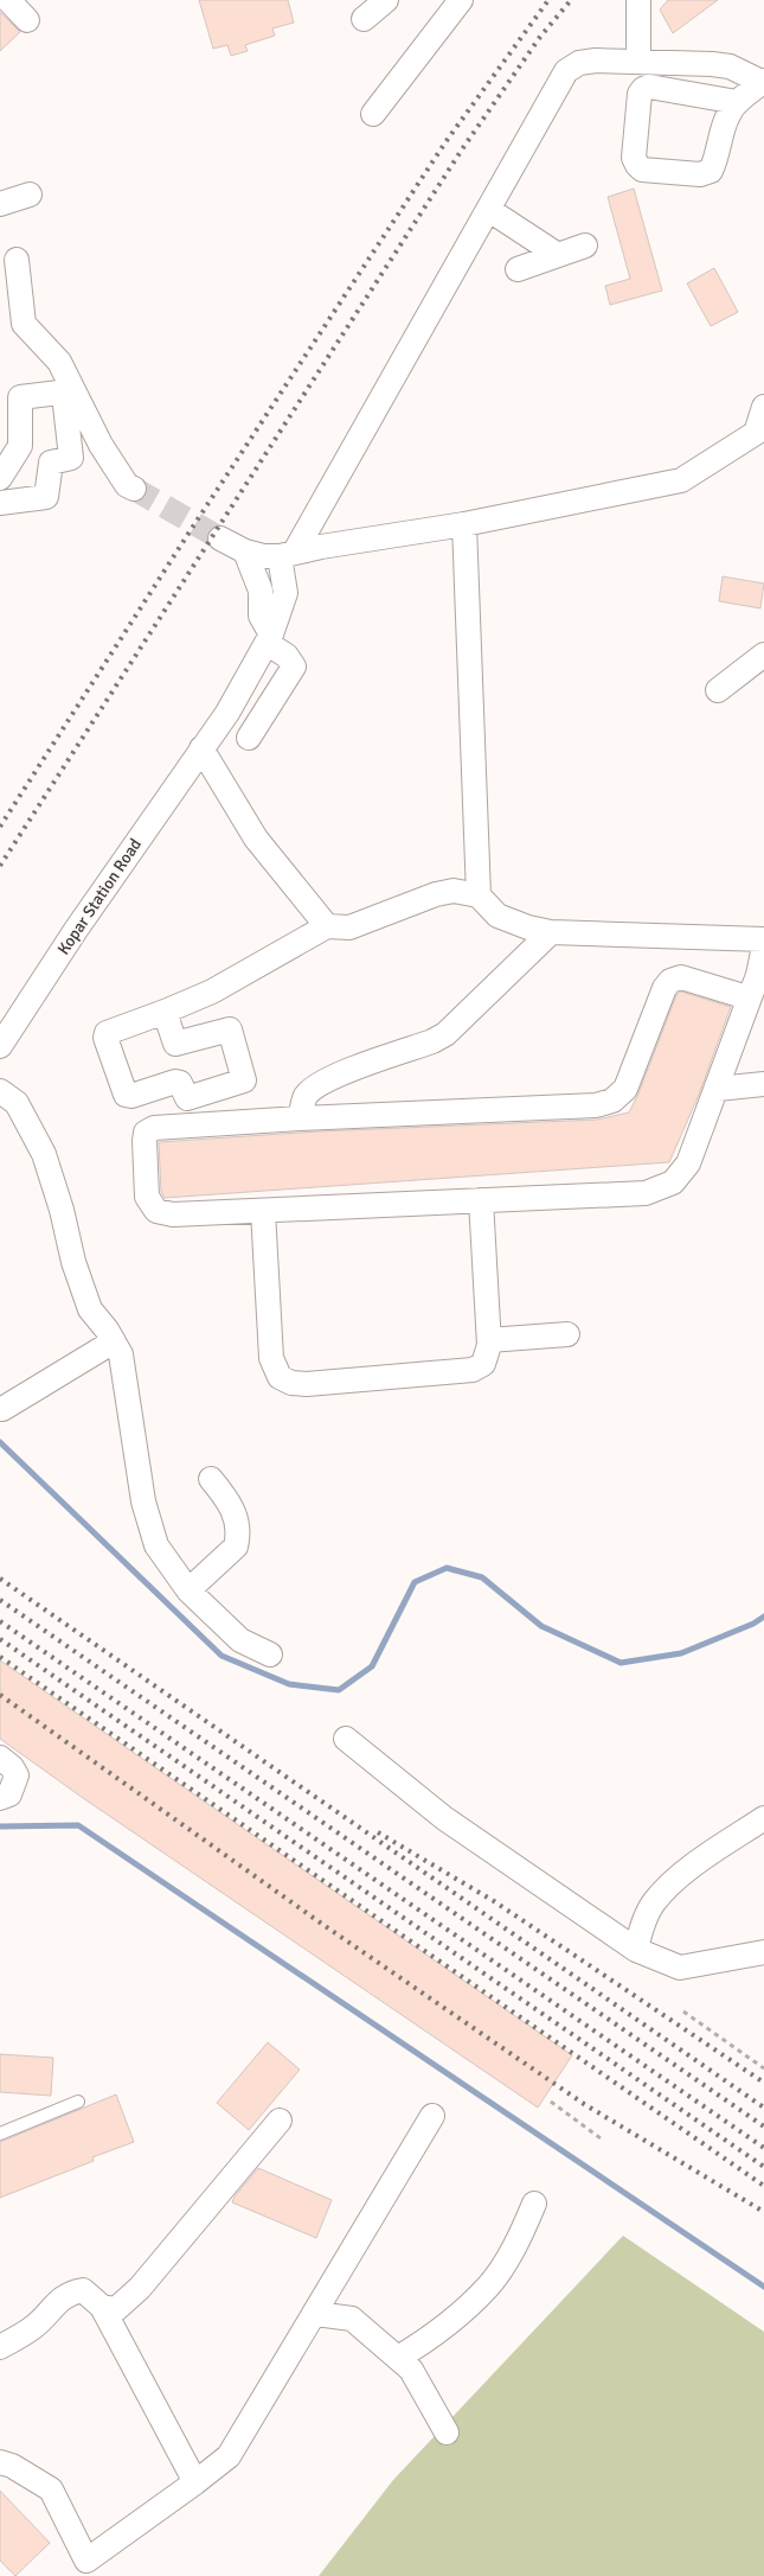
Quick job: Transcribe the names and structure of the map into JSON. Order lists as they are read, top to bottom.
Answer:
{
  "streets": {
    "street": ["Kopar Station Road"]
  }
}
